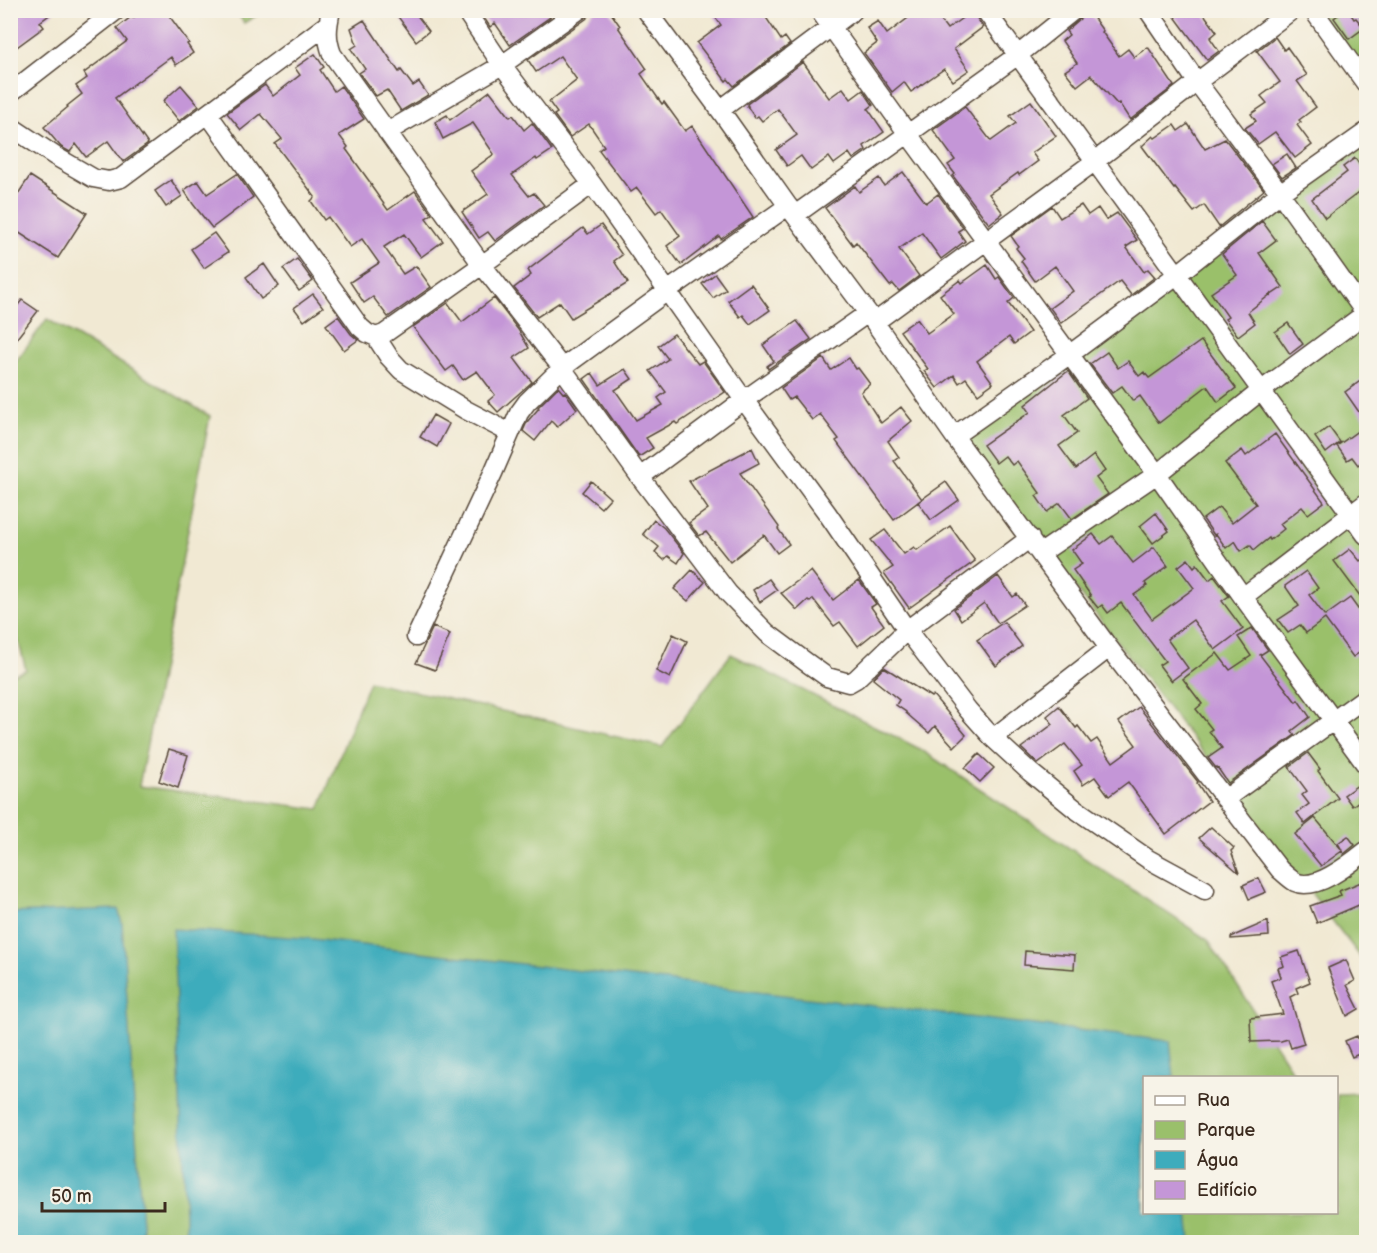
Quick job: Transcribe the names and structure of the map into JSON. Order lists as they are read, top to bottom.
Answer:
{
  "legend": [
    "Rua",
    "Parque",
    "Água",
    "Edifício"
  ],
  "scale_bar": "50 m"
}
